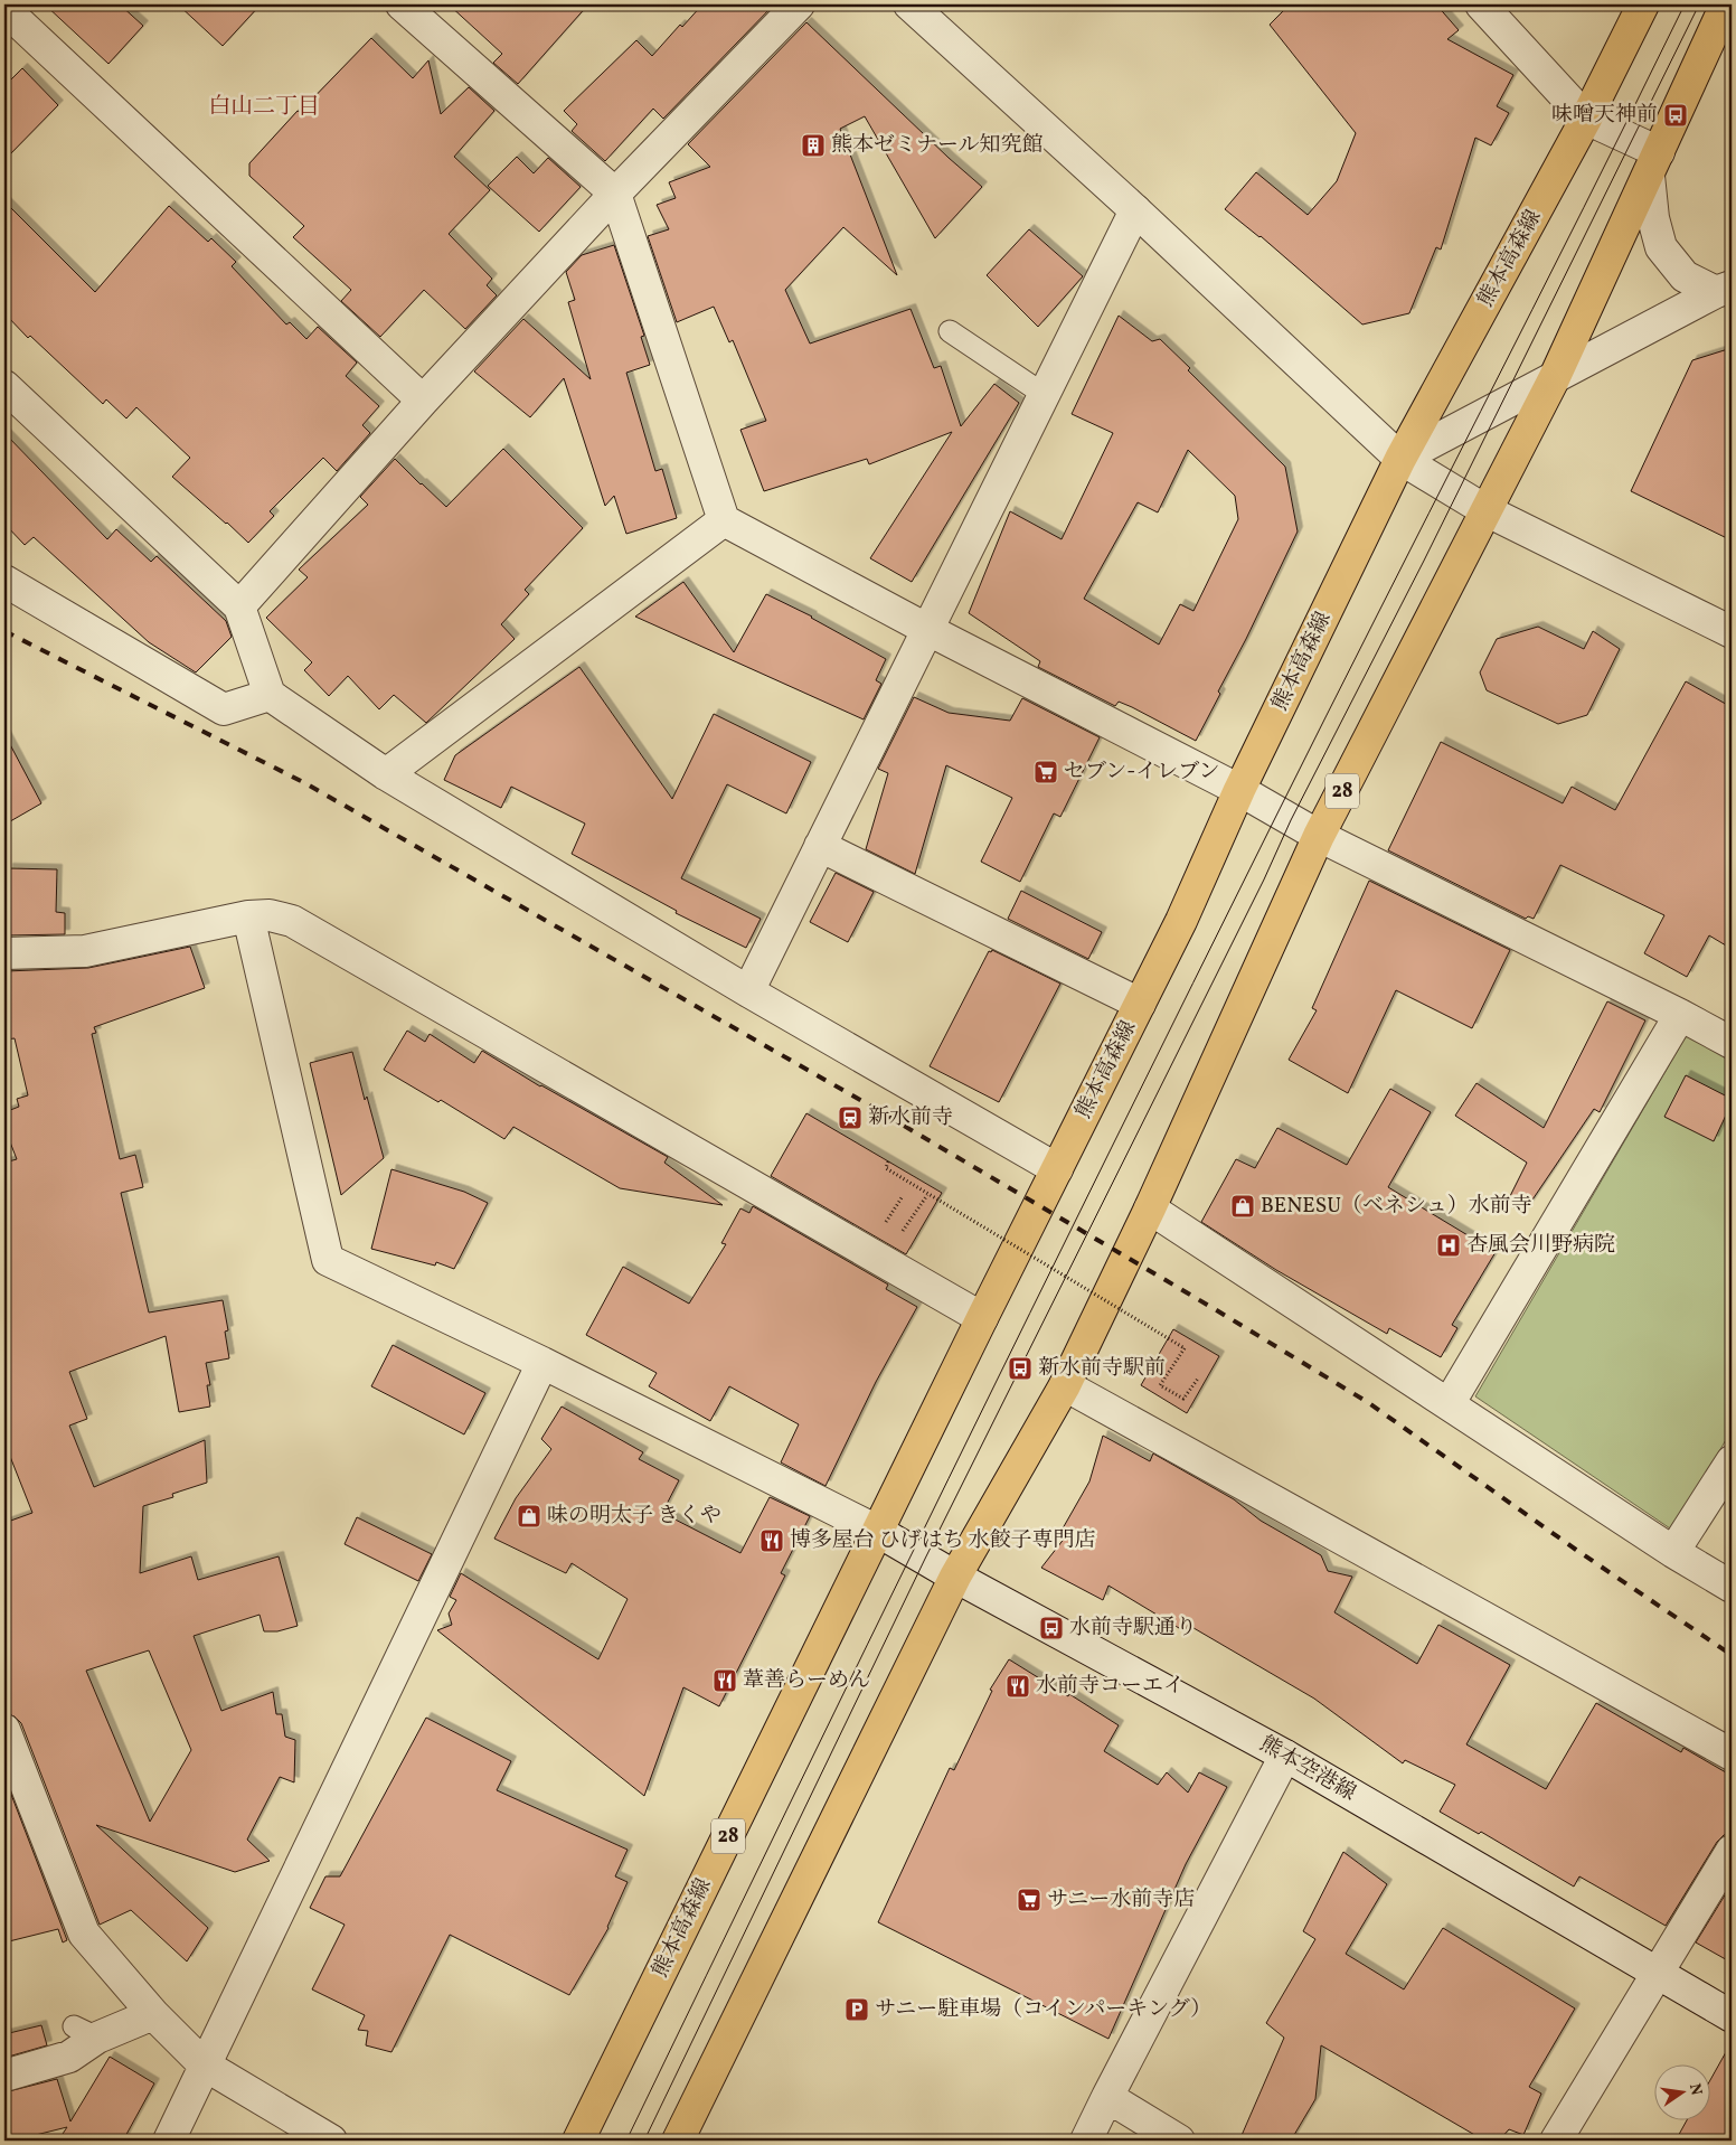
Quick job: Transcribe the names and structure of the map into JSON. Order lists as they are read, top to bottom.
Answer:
{
  "streets": {
    "main road": ["熊本高森線", "28"],
    "street": ["熊本空港線"]
  },
  "crossings": [
    ["熊本高森線", "熊本空港線"],
    ["28", "熊本空港線"]
  ],
  "districts": ["白山二丁目"],
  "places": {
    "bus stop": ["味噌天神前", "新水前寺駅前", "水前寺駅通り"],
    "building": ["熊本ゼミナール知究館"],
    "supermarket": ["セブン-イレブン", "サニー水前寺店"],
    "station": ["新水前寺"],
    "shop": ["BENESU（ベネシュ）水前寺", "味の明太子 きくや"],
    "hospital": ["杏風会川野病院"],
    "restaurant": ["博多屋台 ひげはち 水餃子専門店", "葦善らーめん", "水前寺コーエイ"],
    "parking": ["サニー駐車場（コインパーキング）"]
  },
  "north": "right"
}
